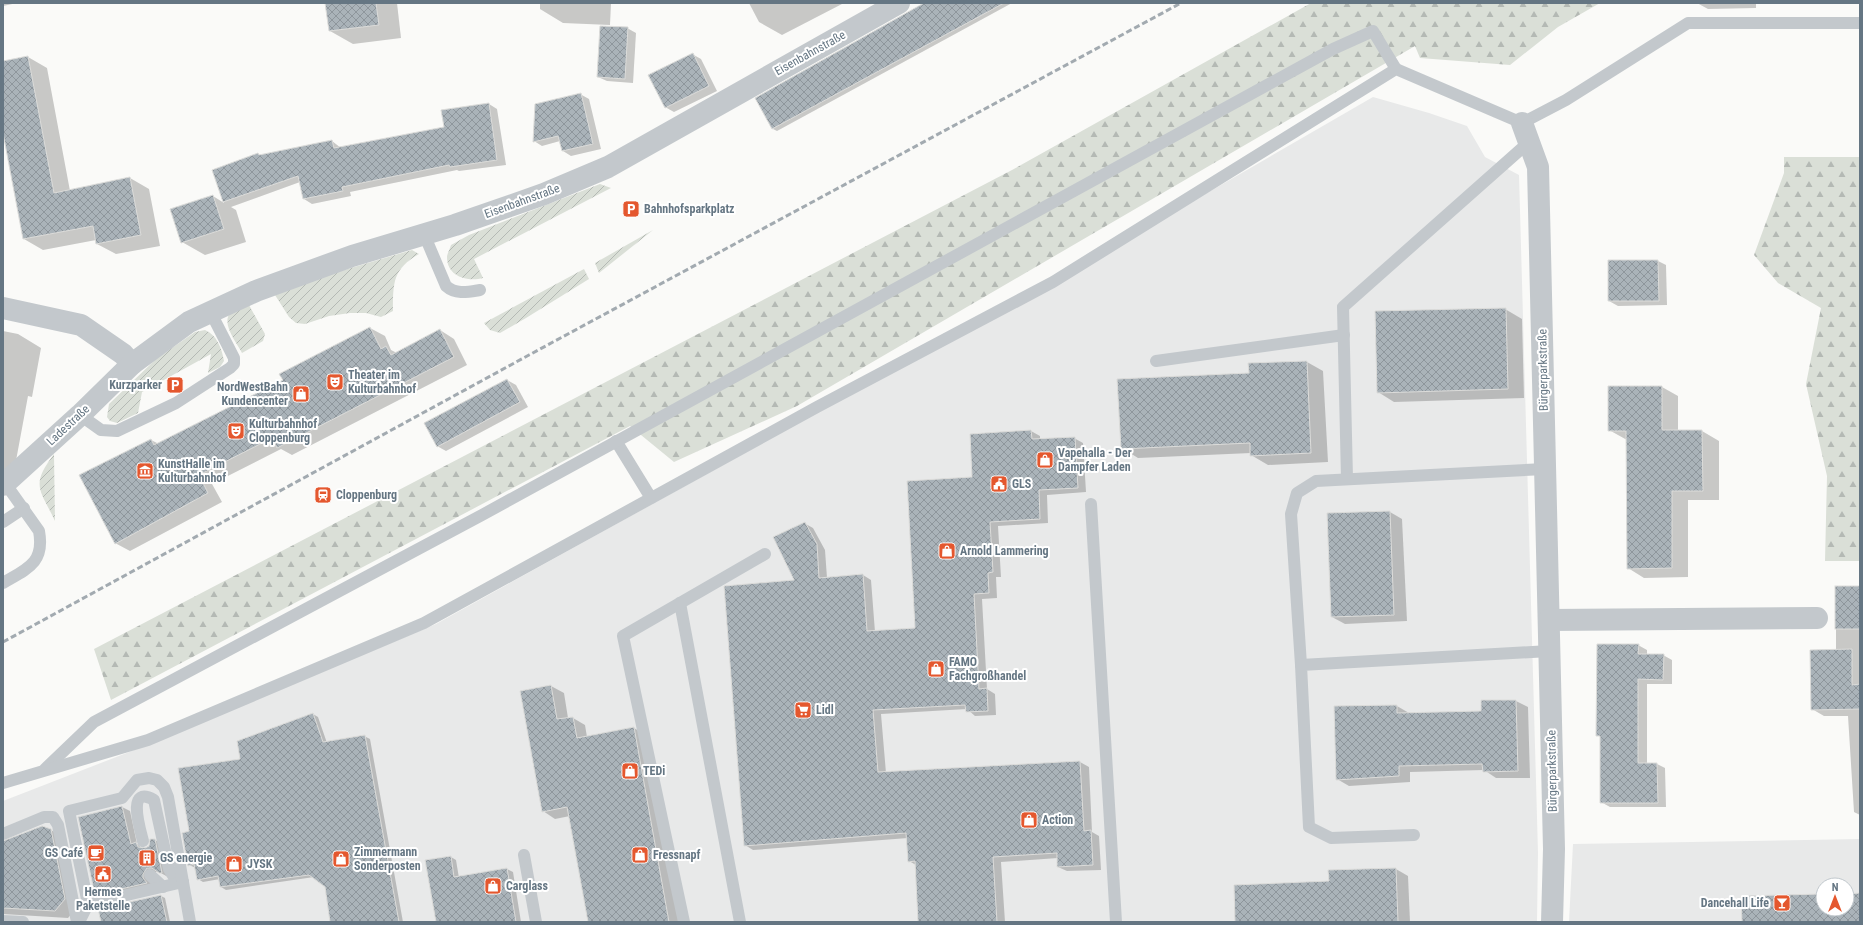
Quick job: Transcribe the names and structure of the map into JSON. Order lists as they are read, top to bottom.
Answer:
{
  "streets": {
    "street": ["Eisenbahnstraße", "Bürgerparkstraße", "Ladestraße"]
  },
  "crossings": [
    ["Eisenbahnstraße", "Ladestraße"]
  ],
  "places": {
    "parking": ["Bahnhofsparkplatz", "Kurzparker"],
    "theatre": ["Theater im Kulturbahnhof", "Kulturbahnhof Cloppenburg"],
    "shop": [
      "NordWestBahn Kundencenter",
      "Vapehalla - Der Dampfer Laden",
      "Arnold Lammering",
      "FAMO Fachgroßhandel",
      "TEDi",
      "Action",
      "Fressnapf",
      "Zimmermann Sonderposten",
      "JYSK",
      "Carglass"
    ],
    "museum": ["KunstHalle im Kulturbahnhof"],
    "public building": ["GLS", "Hermes Paketstelle"],
    "station": ["Cloppenburg"],
    "supermarket": ["Lidl"],
    "cafe": ["GS Café"],
    "building": ["GS energie"],
    "bar": ["Dancehall Life"]
  },
  "north": "top"
}
